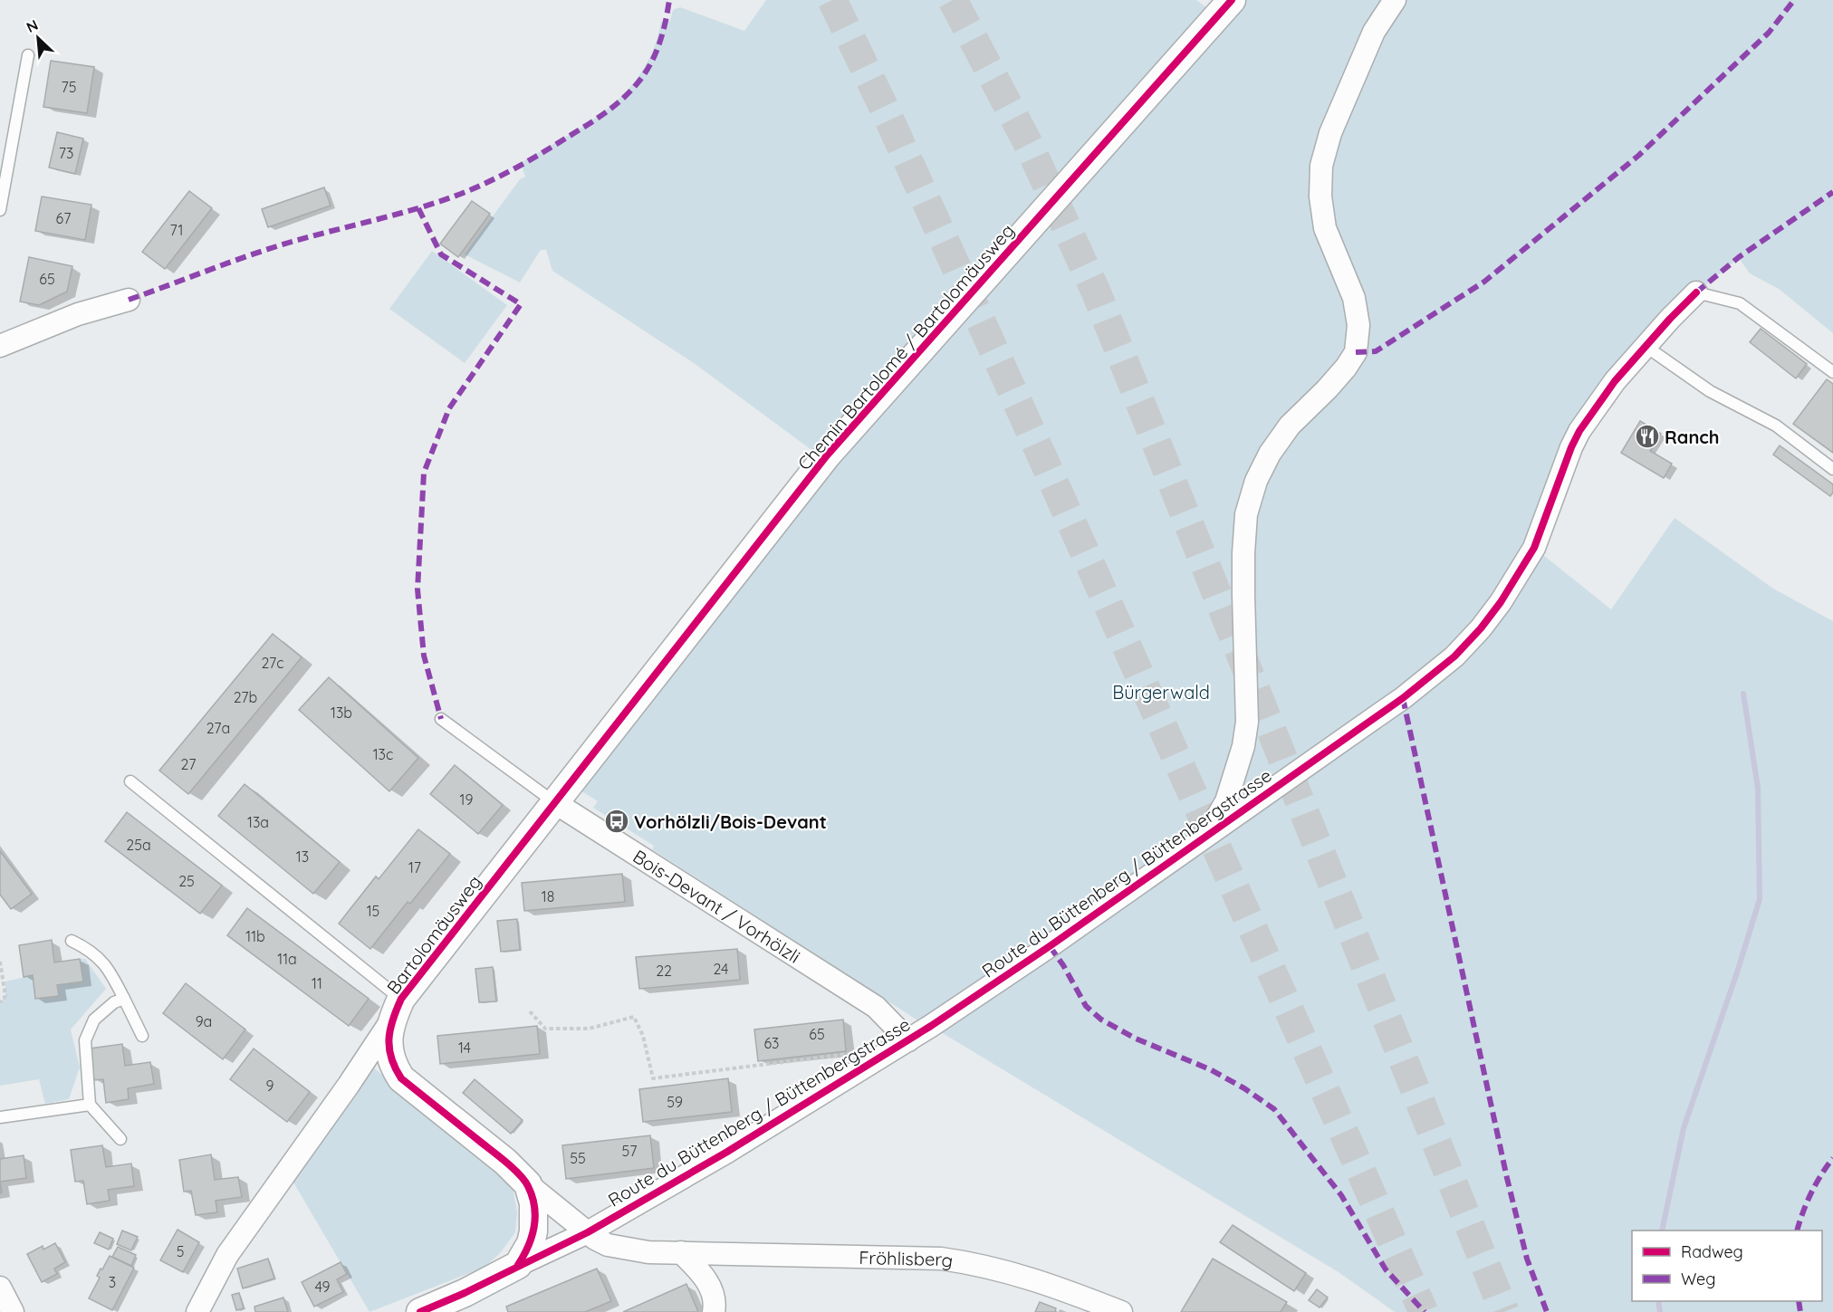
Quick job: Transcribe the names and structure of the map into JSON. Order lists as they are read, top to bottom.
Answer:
{
  "streets": {
    "street": [
      "Chemin Bartolomé / Bartolomäusweg",
      "Route du Büttenberg / Büttenbergstrasse",
      "Bois-Devant / Vorhölzli",
      "Bartolomäusweg",
      "Fröhlisberg"
    ]
  },
  "crossings": [
    ["Chemin Bartolomé / Bartolomäusweg", "Bois-Devant / Vorhölzli"],
    ["Chemin Bartolomé / Bartolomäusweg", "Bartolomäusweg"],
    ["Route du Büttenberg / Büttenbergstrasse", "Bois-Devant / Vorhölzli"],
    ["Route du Büttenberg / Büttenbergstrasse", "Bartolomäusweg"],
    ["Route du Büttenberg / Büttenbergstrasse", "Fröhlisberg"],
    ["Bois-Devant / Vorhölzli", "Bartolomäusweg"],
    ["Bartolomäusweg", "Fröhlisberg"]
  ],
  "parks": ["Bürgerwald"],
  "places": {
    "restaurant": ["Ranch"],
    "bus stop": ["Vorhölzli/Bois-Devant"]
  },
  "house_numbers": [
    "75",
    "73",
    "67",
    "71",
    "65",
    "27c",
    "27b",
    "13b",
    "27a",
    "13c",
    "27",
    "19",
    "13a",
    "25a",
    "13",
    "17",
    "25",
    "18",
    "15",
    "11b",
    "11a",
    "24",
    "22",
    "11",
    "9a",
    "65",
    "63",
    "14",
    "9",
    "59",
    "57",
    "55",
    "5",
    "3",
    "49"
  ],
  "legend": ["Radweg", "Weg"],
  "north": "top left"
}
